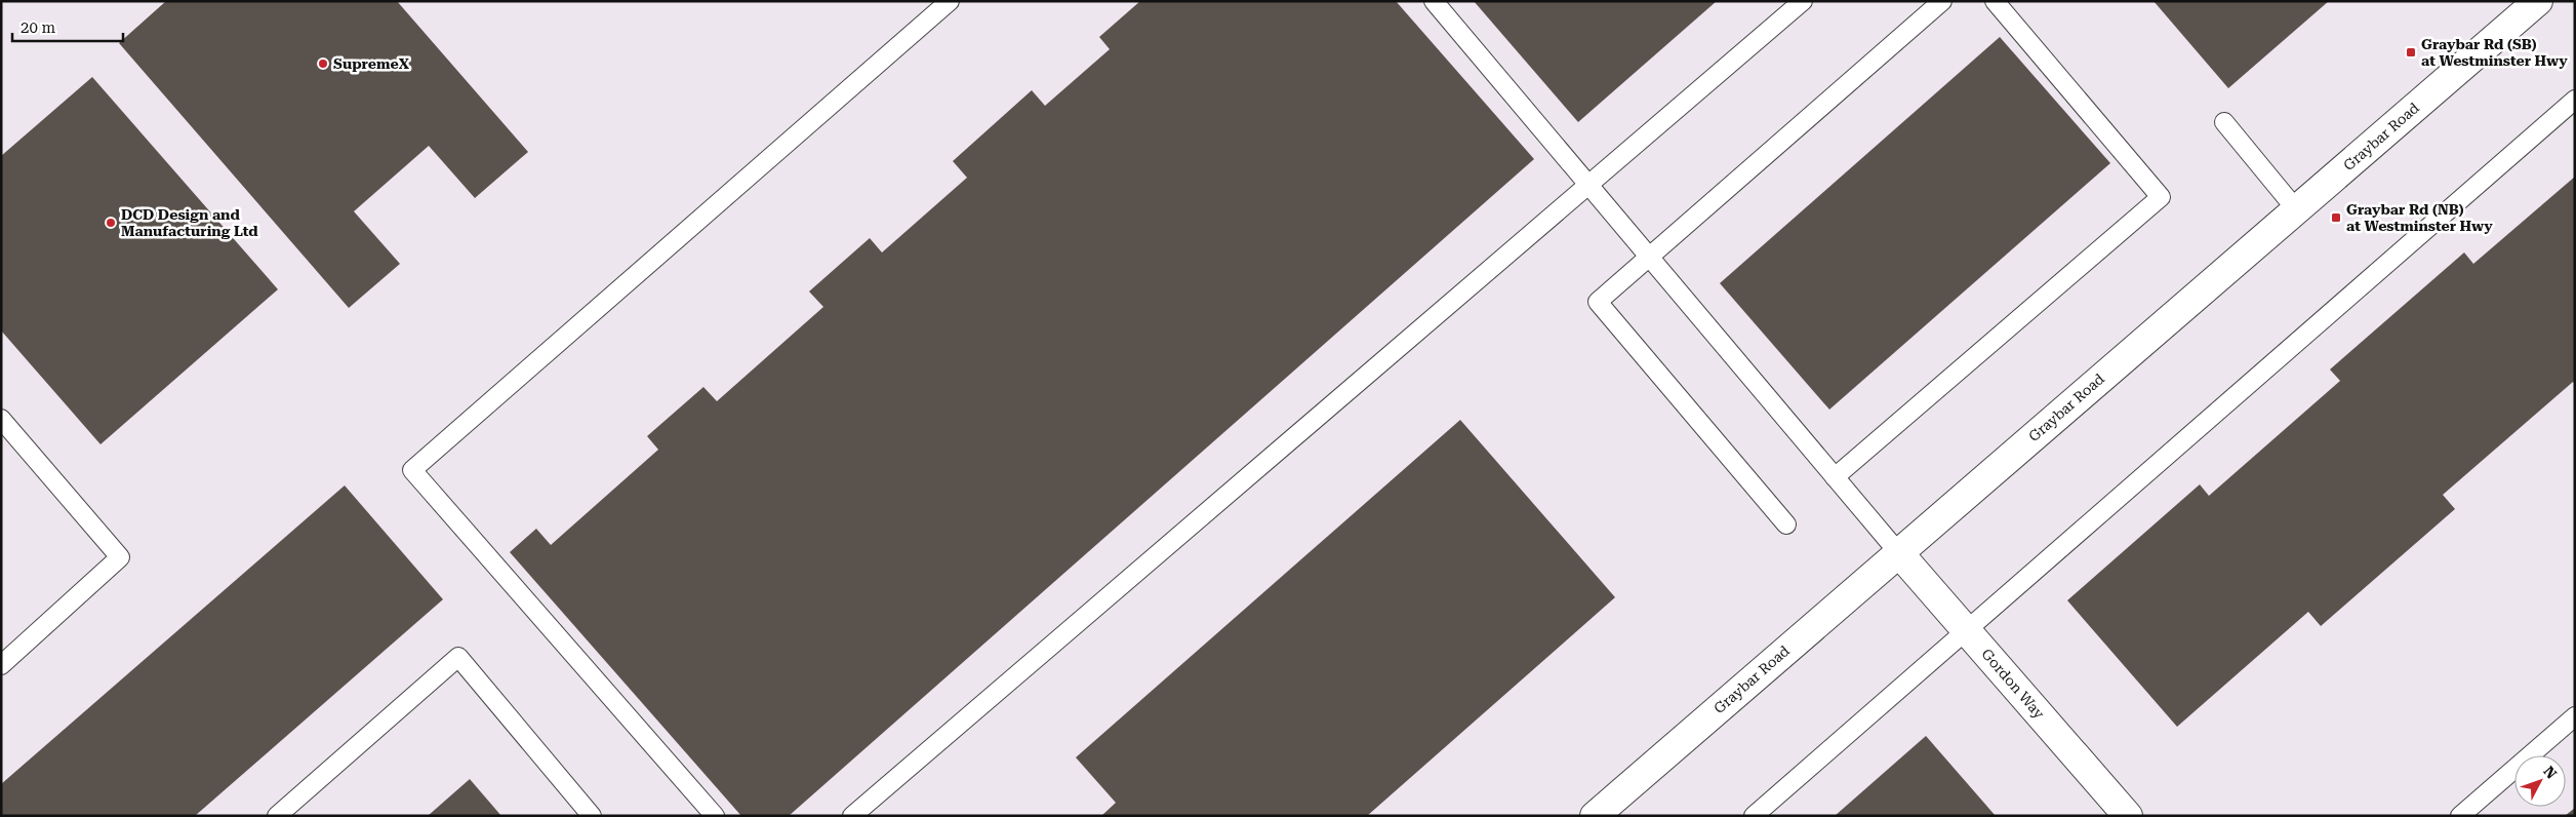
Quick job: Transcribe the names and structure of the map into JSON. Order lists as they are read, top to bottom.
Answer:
{
  "streets": {
    "street": ["Graybar Road", "Gordon Way"]
  },
  "crossings": [
    ["Graybar Road", "Gordon Way"]
  ],
  "places": {
    "transit": ["Graybar Rd (SB) at Westminster Hwy", "Graybar Rd (NB) at Westminster Hwy"],
    "other": ["SupremeX", "DCD Design and Manufacturing Ltd"]
  },
  "scale_bar": "20 m",
  "north": "top right"
}
